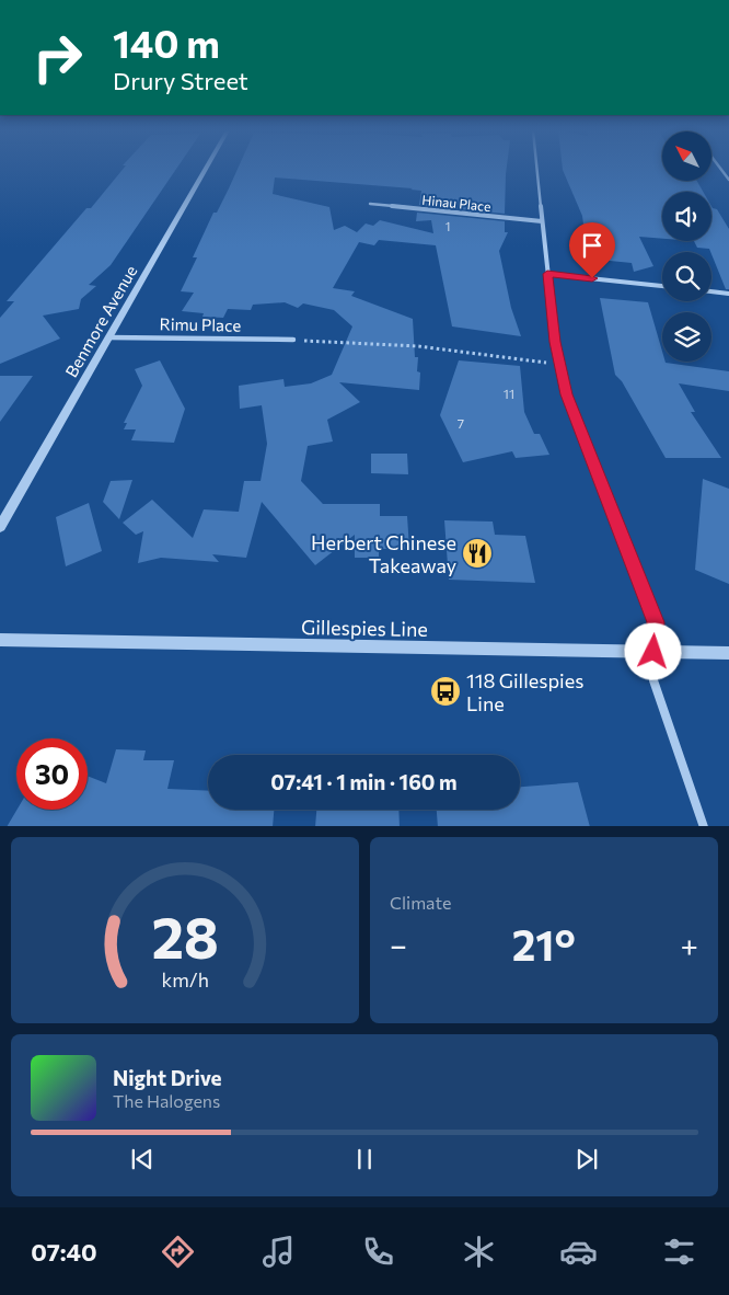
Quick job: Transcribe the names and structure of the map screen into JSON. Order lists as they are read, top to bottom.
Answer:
{
  "streets": {
    "street": [
      "Hinau Place",
      "Benmore Avenue",
      "Rimu Place",
      "Gillespies Line"
    ]
  },
  "crossings": [
    ["Benmore Avenue", "Rimu Place"]
  ],
  "places": {
    "restaurant": ["Herbert Chinese Takeaway"],
    "bus stop": ["118 Gillespies Line"]
  },
  "house_numbers": ["1", "11", "7"],
  "north": "top left",
  "page": {
    "turn": ["140 m", "Drury Street"],
    "limit": "30",
    "trip": "07:41 · 1 min · 160 m",
    "tile": "Climate",
    "heat": ["−", "21°", "+"],
    "song": ["Night Drive", "The Halogens"],
    "tabs": "07:40",
    "gauge": ["28", "km/h"]
  }
}
